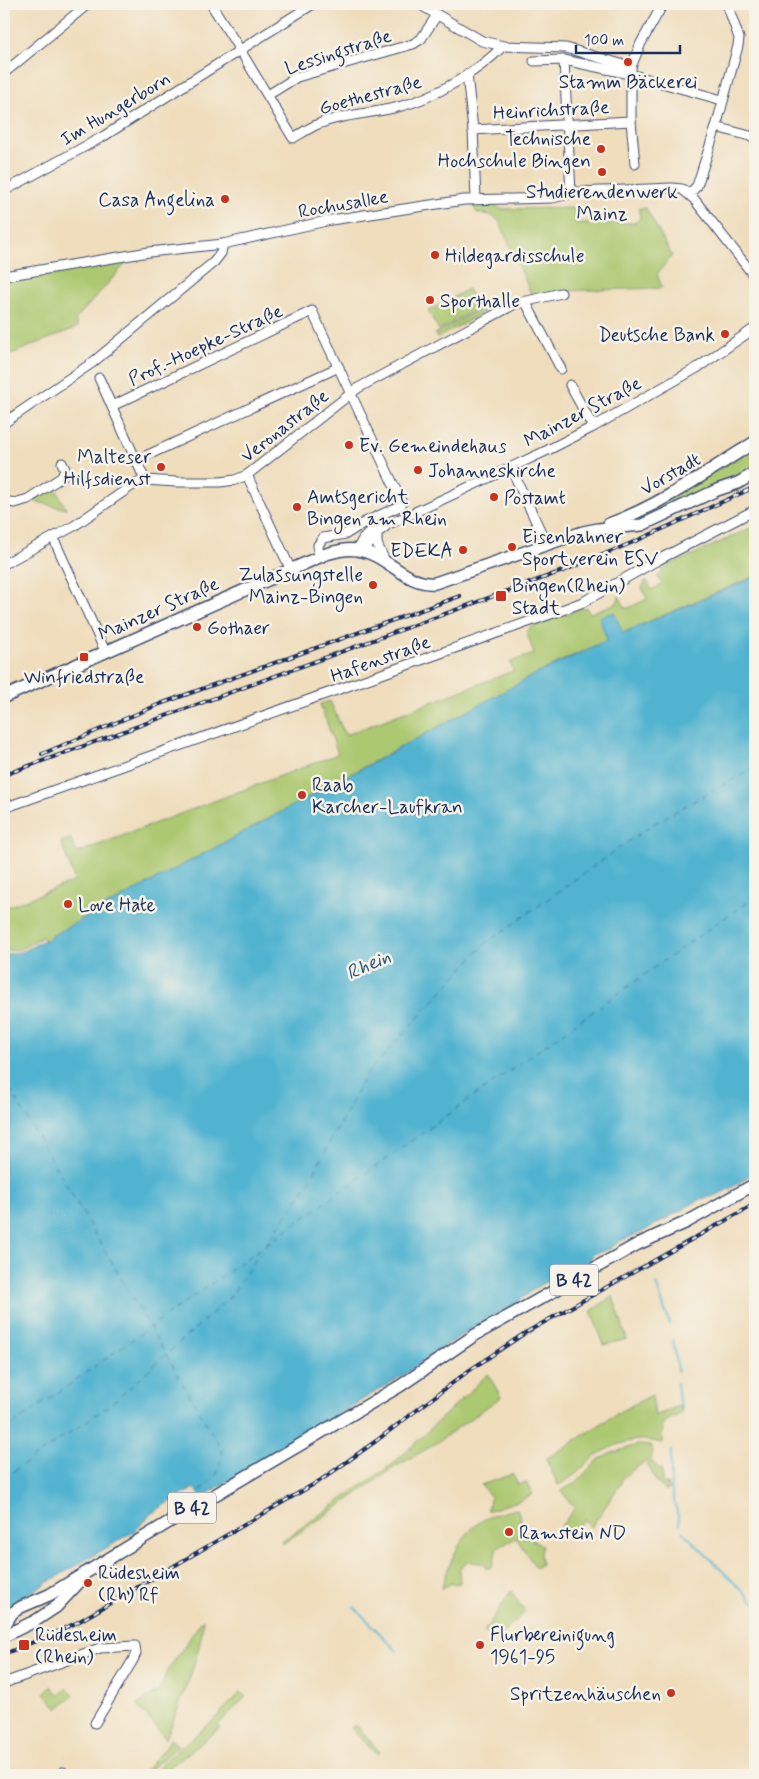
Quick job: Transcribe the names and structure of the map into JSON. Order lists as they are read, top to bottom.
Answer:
{
  "streets": {
    "main road": ["Mainzer Straße", "Vorstadt", "B 42"],
    "street": [
      "Lessingstraße",
      "Goethestraße",
      "Im Hungerborn",
      "Heinrichstraße",
      "Rochusallee",
      "Prof.-Hoepke-Straße",
      "Veronastraße",
      "Hafenstraße"
    ]
  },
  "crossings": [
    ["Lessingstraße", "Goethestraße"],
    ["Mainzer Straße", "Vorstadt"]
  ],
  "water": ["Rhein"],
  "places": {
    "other": [
      "Stamm Bäckerei",
      "Technische Hochschule Bingen",
      "Studierendenwerk Mainz",
      "Casa Angelina",
      "Hildegardisschule",
      "Sporthalle",
      "Deutsche Bank",
      "Ev. Gemeindehaus",
      "Malteser Hilfsdienst",
      "Johanneskirche",
      "Postamt",
      "Amtsgericht Bingen am Rhein",
      "Eisenbahner Sportverein ESV",
      "EDEKA",
      "Zulassungstelle Mainz-Bingen",
      "Gothaer",
      "Raab Karcher-Laufkran",
      "Love Hate",
      "Ramstein ND",
      "Rüdesheim (Rh) Rf",
      "Flurbereinigung 1961-95",
      "Spritzenhäuschen"
    ],
    "transit": ["Bingen(Rhein) Stadt", "Winfriedstraße", "Rüdesheim (Rhein)"]
  },
  "scale_bar": "100 m"
}
